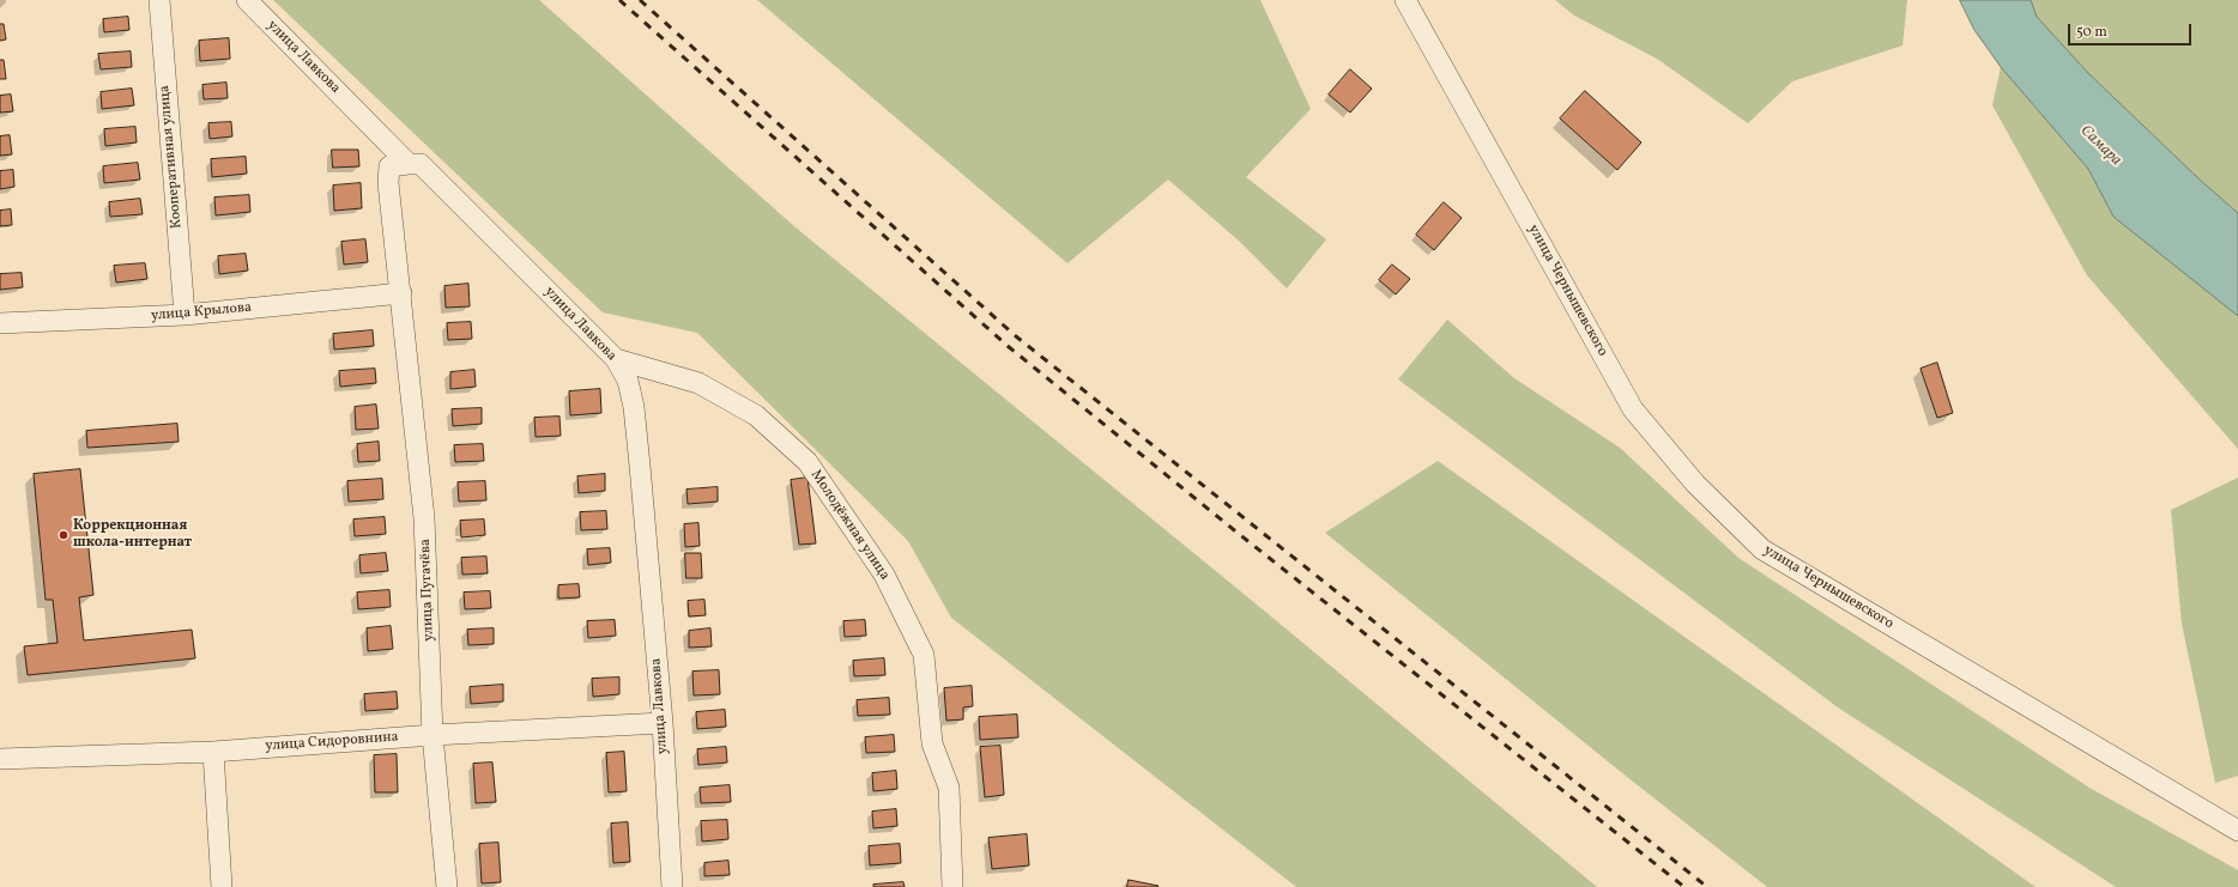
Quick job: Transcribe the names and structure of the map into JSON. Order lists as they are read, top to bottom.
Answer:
{
  "streets": {
    "street": [
      "улица Лавкова",
      "Кооперативная улица",
      "улица Чернышевского",
      "улица Крылова",
      "Молодёжная улица",
      "улица Пугачёва",
      "улица Сидоровнина"
    ]
  },
  "crossings": [
    ["улица Лавкова", "Молодёжная улица"],
    ["улица Лавкова", "улица Пугачёва"],
    ["улица Лавкова", "улица Сидоровнина"],
    ["Кооперативная улица", "улица Крылова"],
    ["улица Крылова", "улица Пугачёва"],
    ["улица Пугачёва", "улица Сидоровнина"]
  ],
  "water": ["Самара"],
  "places": ["Коррекционная школа-интернат"],
  "scale_bar": "50 m"
}
